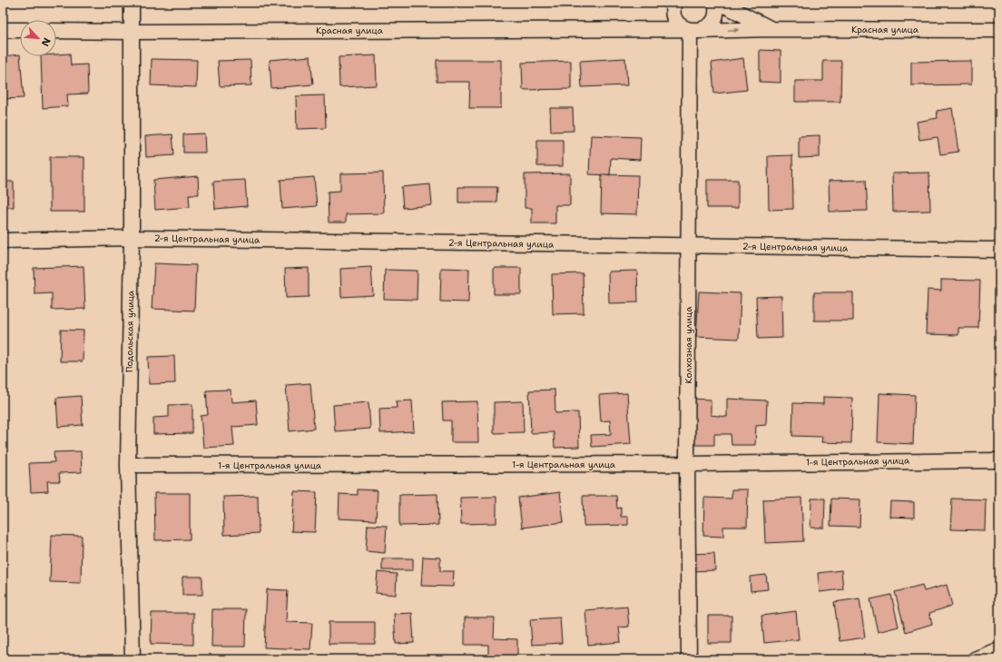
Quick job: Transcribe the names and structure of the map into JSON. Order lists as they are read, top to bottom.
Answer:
{
  "streets": {
    "street": [
      "Красная улица",
      "2-я Центральная улица",
      "Подольская улица",
      "Колхозная улица",
      "1-я Центральная улица"
    ]
  },
  "crossings": [
    ["Красная улица", "Подольская улица"],
    ["Красная улица", "Колхозная улица"],
    ["2-я Центральная улица", "Подольская улица"],
    ["2-я Центральная улица", "Колхозная улица"],
    ["Подольская улица", "1-я Центральная улица"],
    ["Колхозная улица", "1-я Центральная улица"]
  ],
  "north": "bottom right"
}
